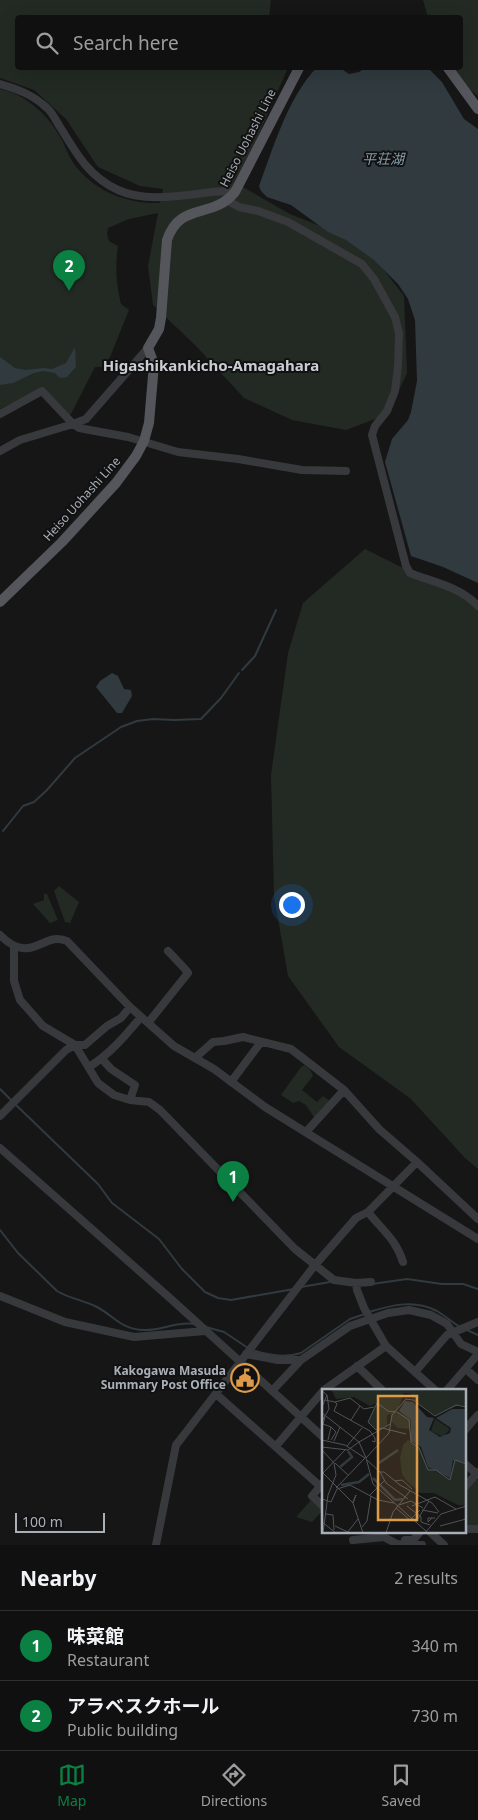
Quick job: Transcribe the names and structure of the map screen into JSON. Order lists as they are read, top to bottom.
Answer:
{
  "streets": {
    "main road": ["Heiso Uohashi Line"]
  },
  "districts": ["Higashikankicho-Amagahara"],
  "water": ["平荘湖"],
  "places": {
    "public building": ["Kakogawa Masuda Summary Post Office"]
  },
  "scale_bar": "100 m",
  "page": {
    "search": "Search here",
    "pins": ["2", "1"],
    "scale": "100 m",
    "heading": ["Nearby", "2 results"],
    "list": [
      {
        "mark": "1",
        "name": "味菜館",
        "note": "Restaurant",
        "value": "340 m"
      },
      {
        "mark": "2",
        "name": "アラベスクホール",
        "note": "Public building",
        "value": "730 m"
      }
    ],
    "nav": ["Map", "Directions", "Saved"]
  }
}
